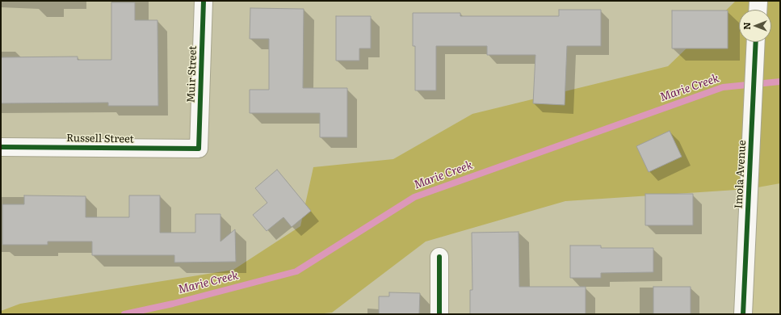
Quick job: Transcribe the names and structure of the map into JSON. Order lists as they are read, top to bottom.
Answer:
{
  "streets": {
    "street": ["Muir Street", "Russell Street", "Imola Avenue"]
  },
  "crossings": [
    ["Muir Street", "Russell Street"]
  ],
  "water": ["Marie Creek"],
  "north": "left"
}
